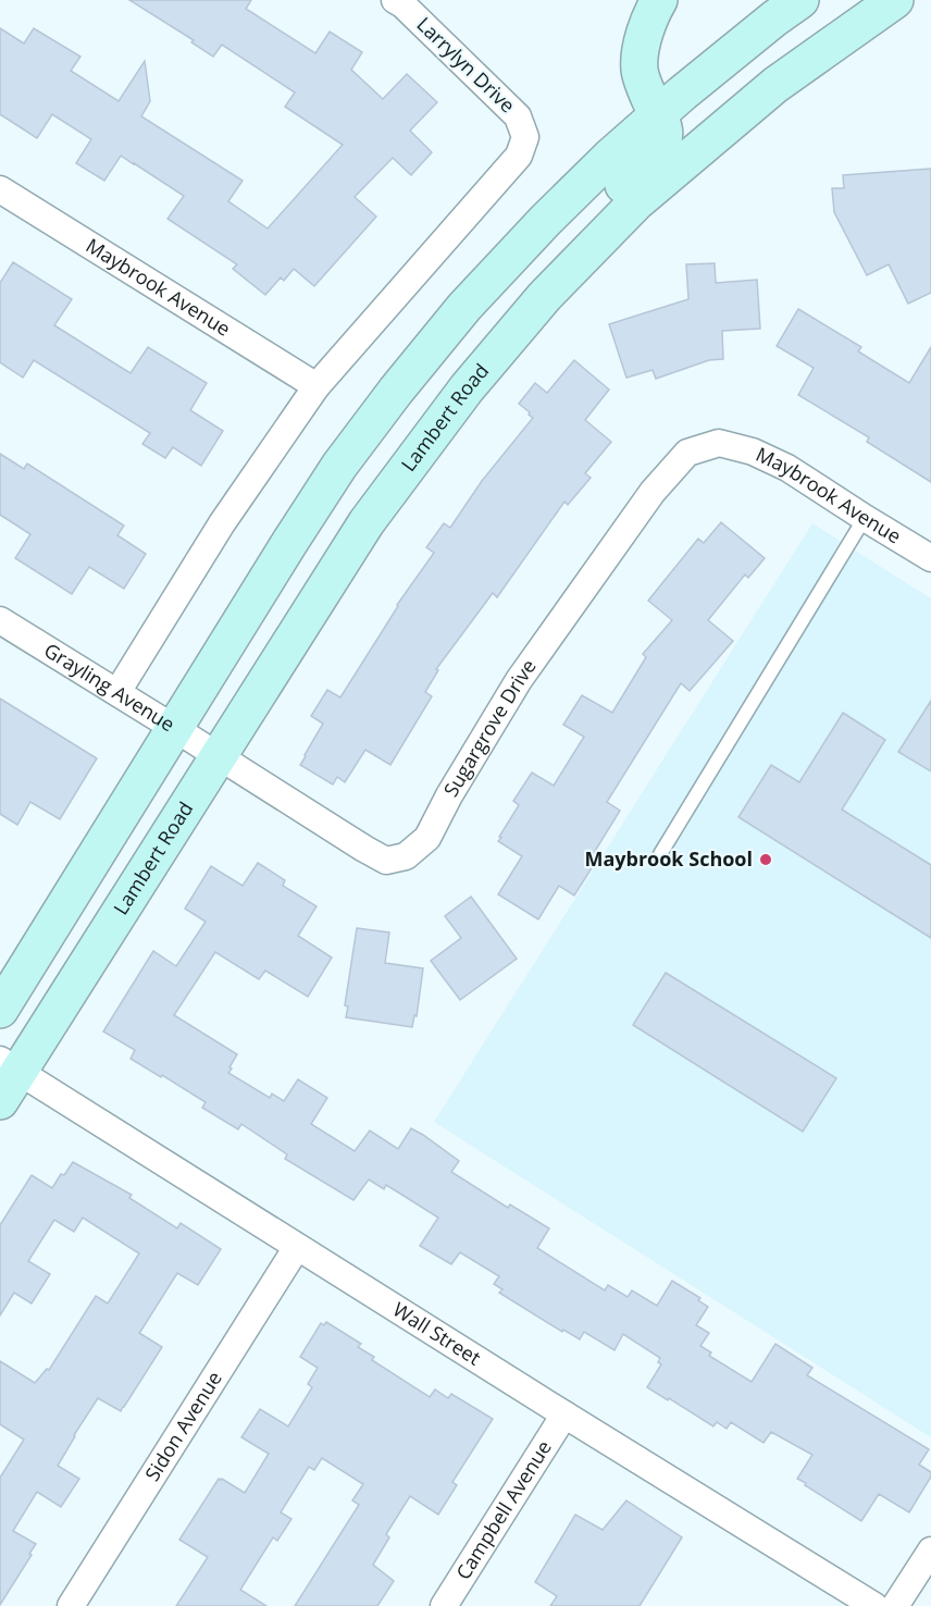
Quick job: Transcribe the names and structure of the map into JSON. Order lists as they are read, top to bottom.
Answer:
{
  "streets": {
    "main road": ["Lambert Road"],
    "street": [
      "Larrylyn Drive",
      "Maybrook Avenue",
      "Grayling Avenue",
      "Sugargrove Drive",
      "Wall Street",
      "Sidon Avenue",
      "Campbell Avenue"
    ]
  },
  "crossings": [
    ["Larrylyn Drive", "Maybrook Avenue"],
    ["Maybrook Avenue", "Sugargrove Drive"],
    ["Lambert Road", "Grayling Avenue"],
    ["Lambert Road", "Sugargrove Drive"],
    ["Lambert Road", "Wall Street"],
    ["Grayling Avenue", "Sugargrove Drive"],
    ["Wall Street", "Sidon Avenue"],
    ["Wall Street", "Campbell Avenue"]
  ],
  "places": ["Maybrook School"]
}
